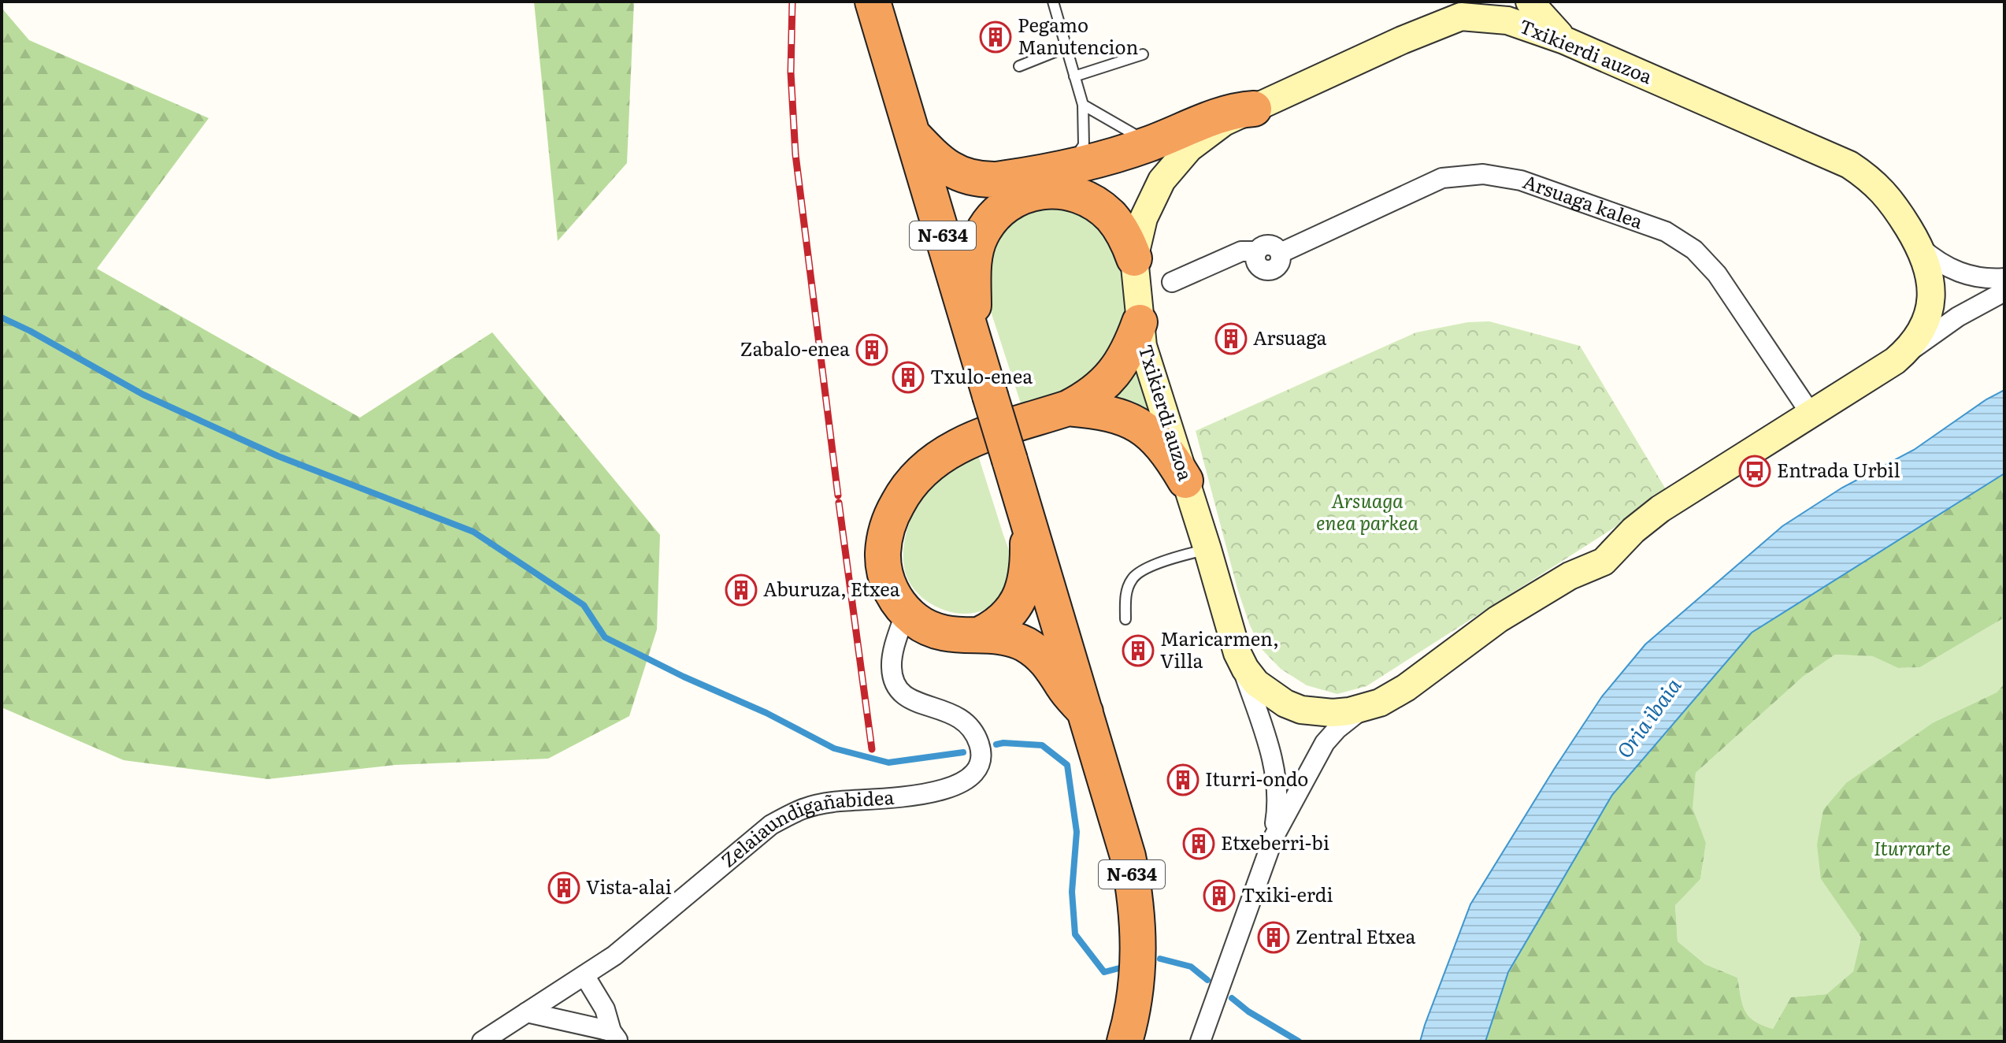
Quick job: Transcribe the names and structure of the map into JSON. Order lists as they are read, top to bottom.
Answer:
{
  "streets": {
    "highway": ["N-634"],
    "street": ["Txikierdi auzoa", "Arsuaga kalea", "Zelaiaundigañabidea"]
  },
  "crossings": [
    ["Txikierdi auzoa", "Arsuaga kalea"]
  ],
  "water": ["Oria ibaia"],
  "parks": ["Arsuaga enea parkea", "Iturrarte"],
  "places": {
    "building": [
      "Pegamo Manutencion",
      "Arsuaga",
      "Zabalo-enea",
      "Txulo-enea",
      "Aburuza, Etxea",
      "Maricarmen, Villa",
      "Iturri-ondo",
      "Etxeberri-bi",
      "Vista-alai",
      "Txiki-erdi",
      "Zentral Etxea"
    ],
    "bus stop": ["Entrada Urbil"]
  }
}
